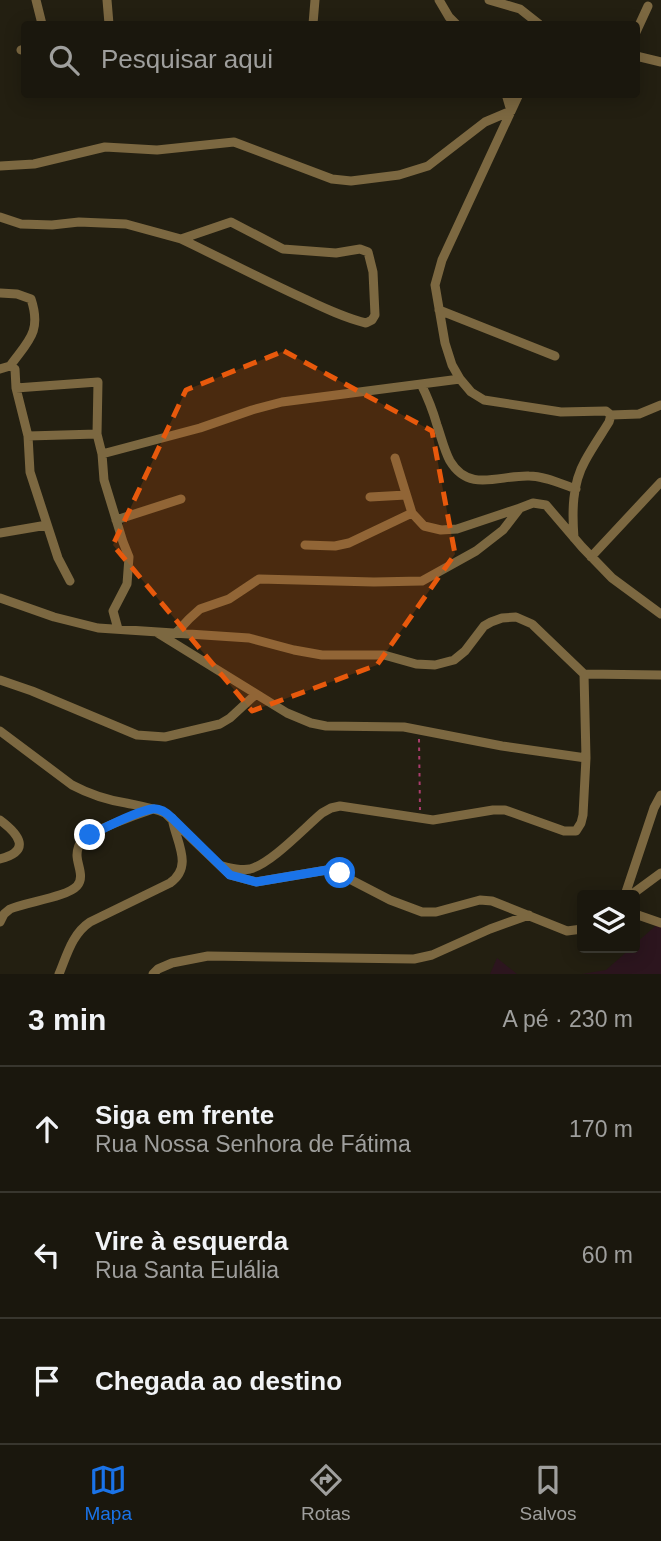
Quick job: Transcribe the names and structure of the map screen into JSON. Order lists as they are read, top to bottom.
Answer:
{
  "page": {
    "search": "Pesquisar aqui",
    "heading": ["3 min", "A pé · 230 m"],
    "list": [
      ["Siga em frente", "Rua Nossa Senhora de Fátima", "170 m"],
      ["Vire à esquerda", "Rua Santa Eulália", "60 m"],
      "Chegada ao destino"
    ],
    "nav": ["Mapa", "Rotas", "Salvos"]
  }
}
